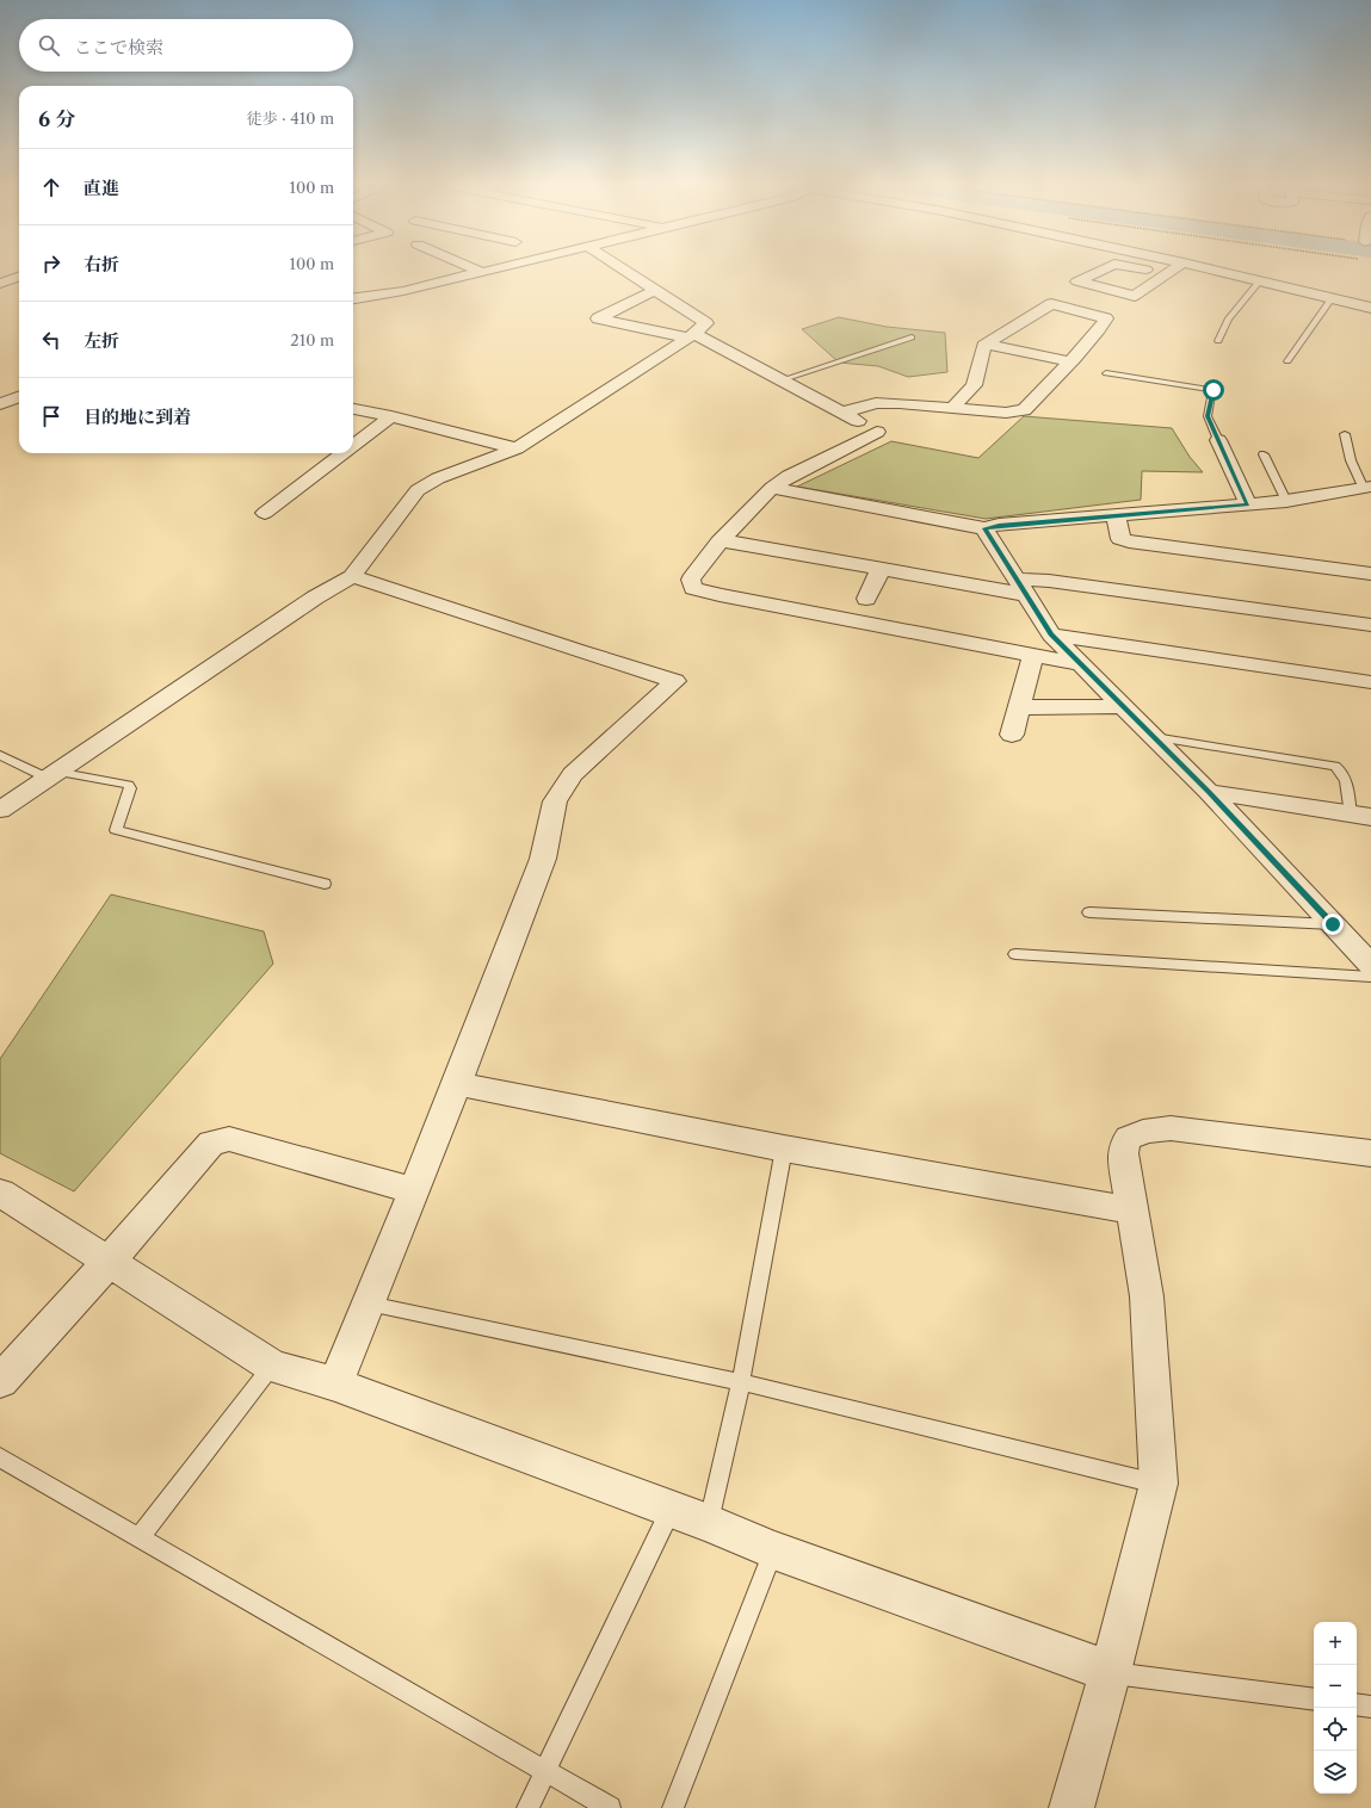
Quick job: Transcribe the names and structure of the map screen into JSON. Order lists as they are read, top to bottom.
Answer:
{
  "page": {
    "search": "ここで検索",
    "heading": ["6 分", "徒歩 · 410 m"],
    "list": [
      ["直進", "100 m"],
      ["右折", "100 m"],
      ["左折", "210 m"],
      "目的地に到着"
    ],
    "map_buttons": ["+", "−"]
  }
}
